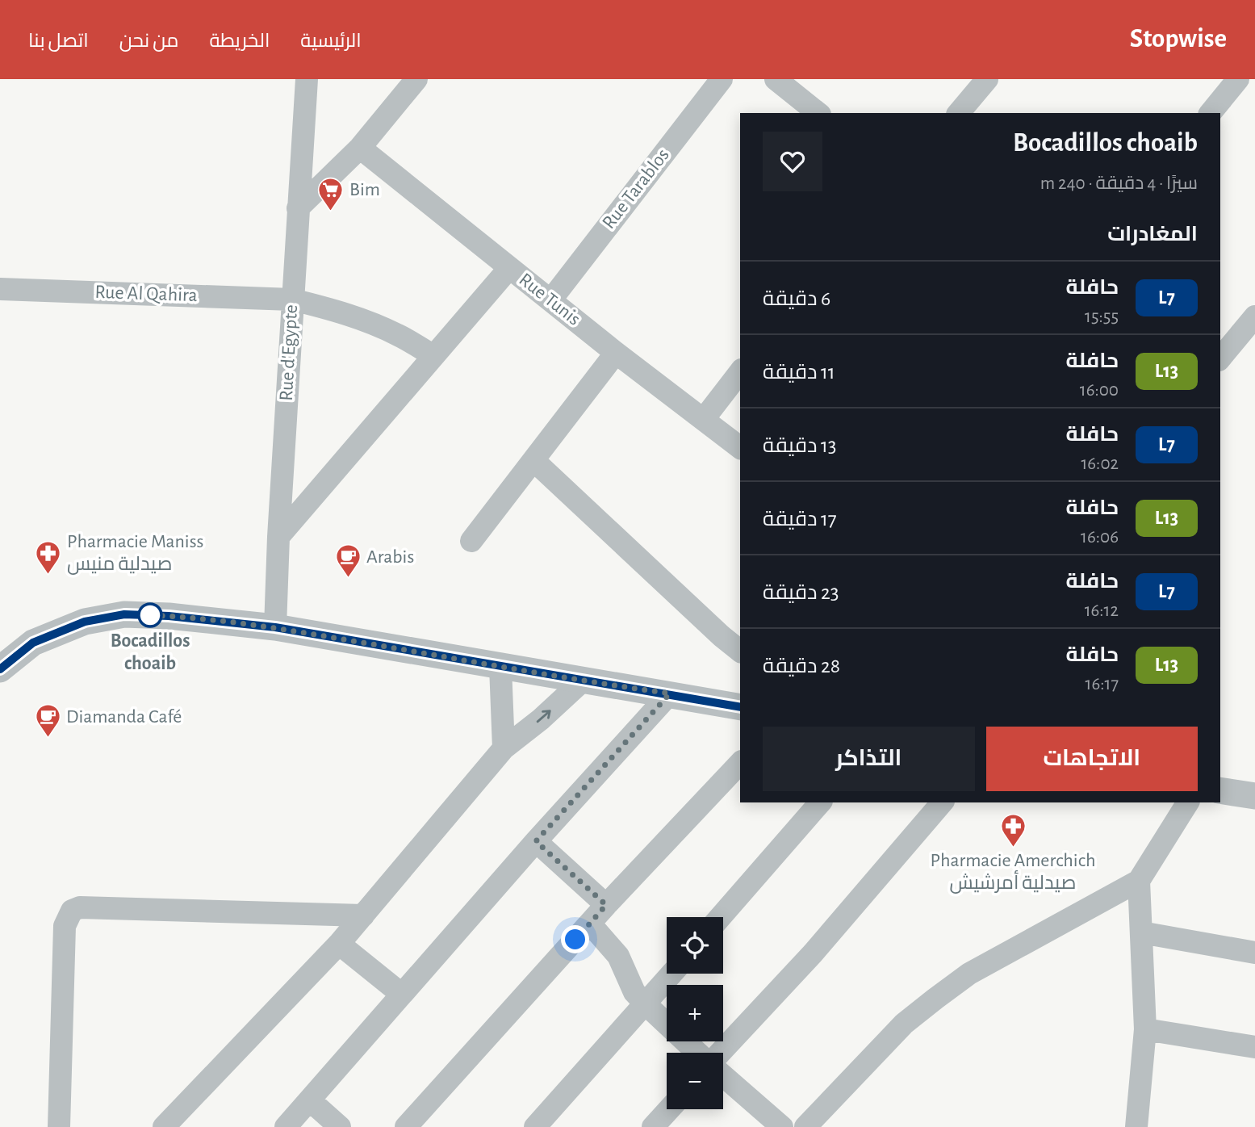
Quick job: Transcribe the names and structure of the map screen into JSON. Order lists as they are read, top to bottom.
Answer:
{
  "streets": {
    "street": [
      "Rue Tarablos",
      "Rue Al Qahira",
      "Rue Tunis",
      "Rue d'Egypte"
    ]
  },
  "crossings": [
    ["Rue Tarablos", "Rue Tunis"],
    ["Rue Al Qahira", "Rue d'Egypte"]
  ],
  "places": {
    "supermarket": ["Bim"],
    "pharmacy": ["Pharmacie Maniss صيدلية منيس", "Pharmacie Amerchich صيدلية أمرشيش"],
    "cafe": ["Arabis", "Diamanda Café"],
    "other": ["Bocadillos choaib"]
  },
  "lines": ["bus line L7"],
  "page": {
    "header": "Stopwise",
    "nav": [
      "الرئيسية",
      "الخريطة",
      "من نحن",
      "اتصل بنا"
    ],
    "heading": [
      ["Bocadillos choaib", "سيرًا · 4 دقيقة · 240 m"],
      "المغادرات"
    ],
    "list": [
      {
        "mark": "L7",
        "name": "حافلة",
        "note": "15:55",
        "value": "6 دقيقة"
      },
      {
        "mark": "L13",
        "name": "حافلة",
        "note": "16:00",
        "value": "11 دقيقة"
      },
      {
        "mark": "L7",
        "name": "حافلة",
        "note": "16:02",
        "value": "13 دقيقة"
      },
      {
        "mark": "L13",
        "name": "حافلة",
        "note": "16:06",
        "value": "17 دقيقة"
      },
      {
        "mark": "L7",
        "name": "حافلة",
        "note": "16:12",
        "value": "23 دقيقة"
      },
      {
        "mark": "L13",
        "name": "حافلة",
        "note": "16:17",
        "value": "28 دقيقة"
      }
    ],
    "buttons": ["الاتجاهات", "التذاكر"],
    "map_buttons": ["+", "−"]
  }
}
